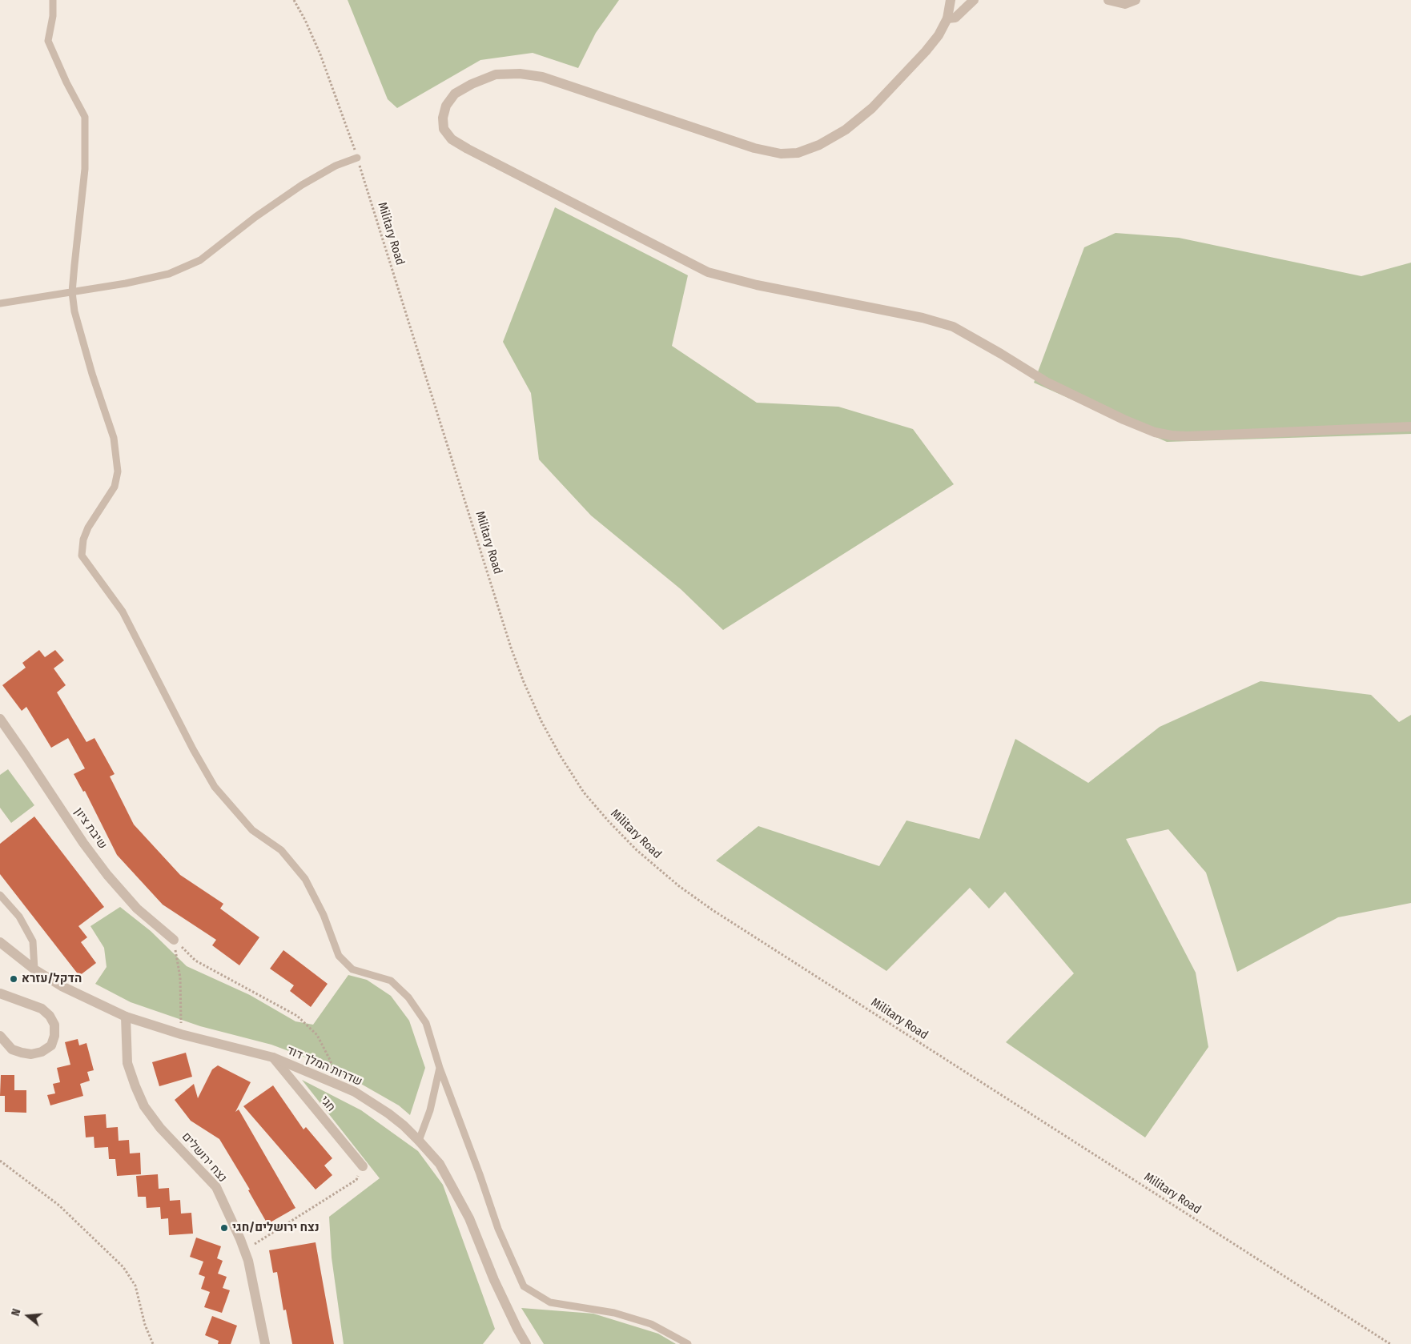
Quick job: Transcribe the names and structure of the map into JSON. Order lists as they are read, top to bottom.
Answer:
{
  "streets": {
    "street": [
      "שיבת ציון",
      "שדרות המלך דוד",
      "חגי",
      "נצח ירושלים"
    ],
    "path": ["Military Road"]
  },
  "crossings": [
    ["שדרות המלך דוד", "חגי"],
    ["שדרות המלך דוד", "נצח ירושלים"]
  ],
  "places": ["הדקל/עזרא", "נצח ירושלים/חגי"],
  "north": "left"
}
